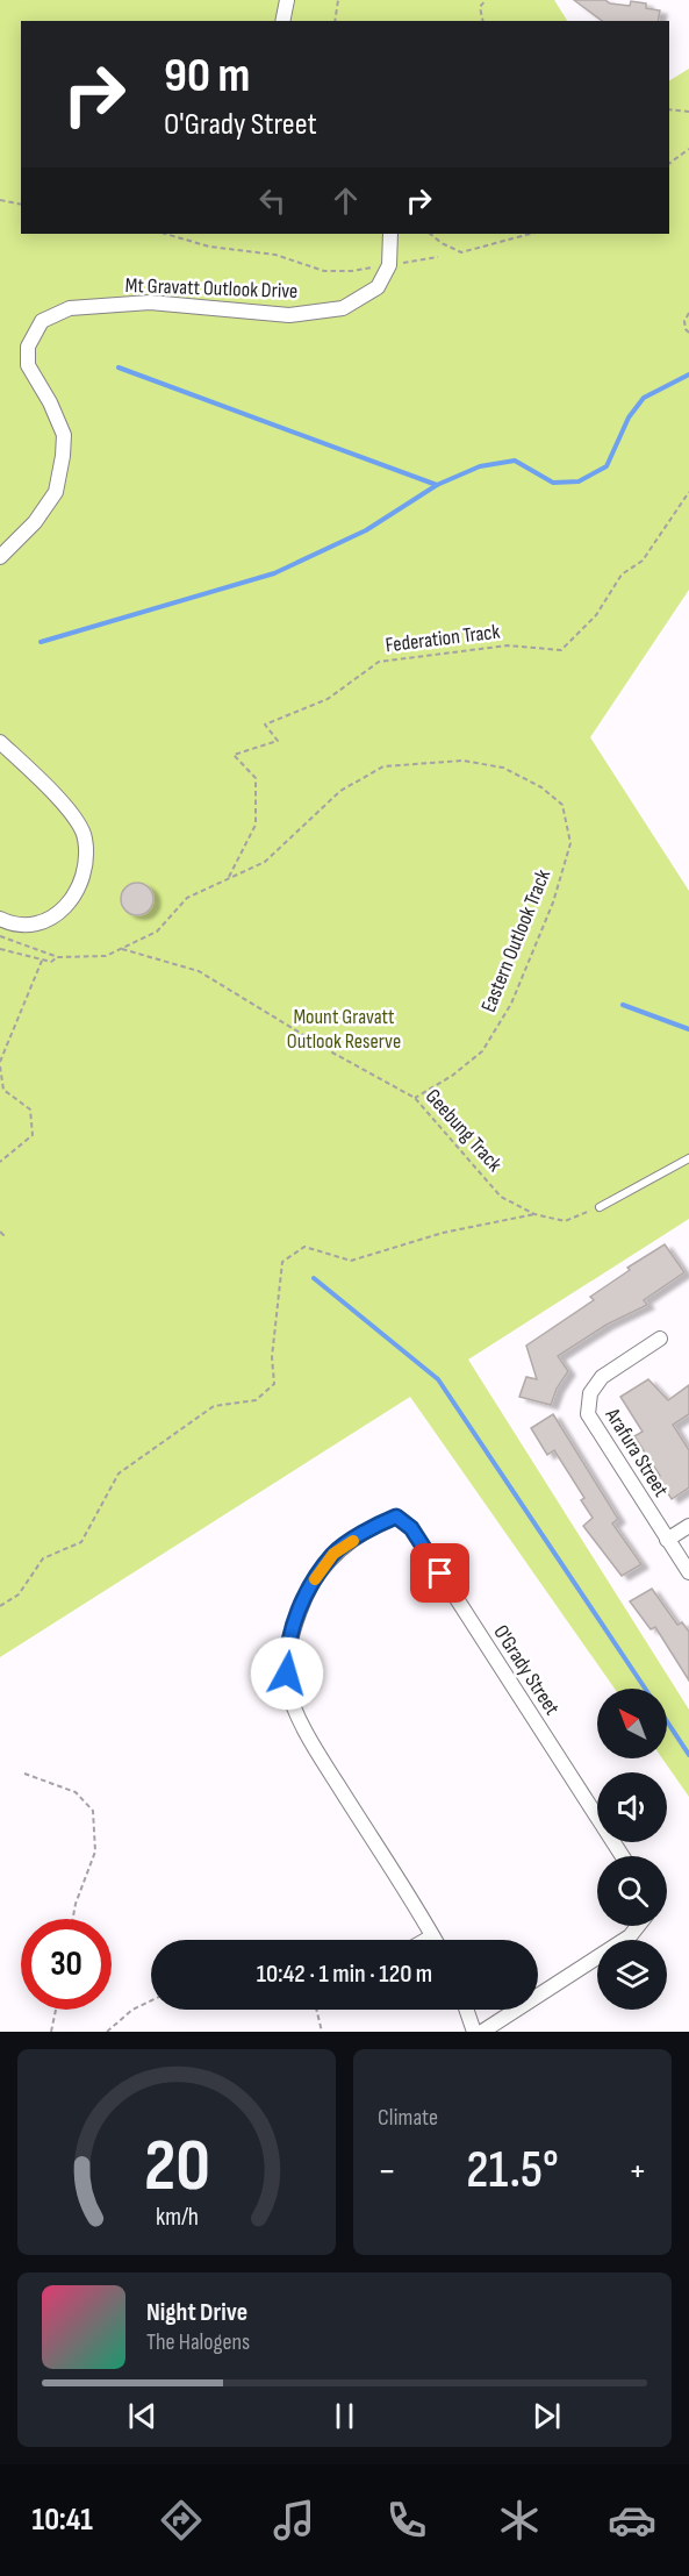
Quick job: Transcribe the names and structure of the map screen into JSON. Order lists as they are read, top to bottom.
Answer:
{
  "streets": {
    "street": ["Mt Gravatt Outlook Drive", "Arafura Street", "O'Grady Street"],
    "path": ["Federation Track", "Eastern Outlook Track", "Geebung Track"]
  },
  "crossings": [
    ["Federation Track", "Eastern Outlook Track"],
    ["Eastern Outlook Track", "Geebung Track"]
  ],
  "parks": ["Mount Gravatt Outlook Reserve"],
  "north": "top left",
  "page": {
    "turn": ["90 m", "O'Grady Street"],
    "limit": "30",
    "trip": "10:42 · 1 min · 120 m",
    "tile": "Climate",
    "heat": ["−", "21.5°", "+"],
    "song": ["Night Drive", "The Halogens"],
    "tabs": "10:41",
    "gauge": ["20", "km/h"]
  }
}
